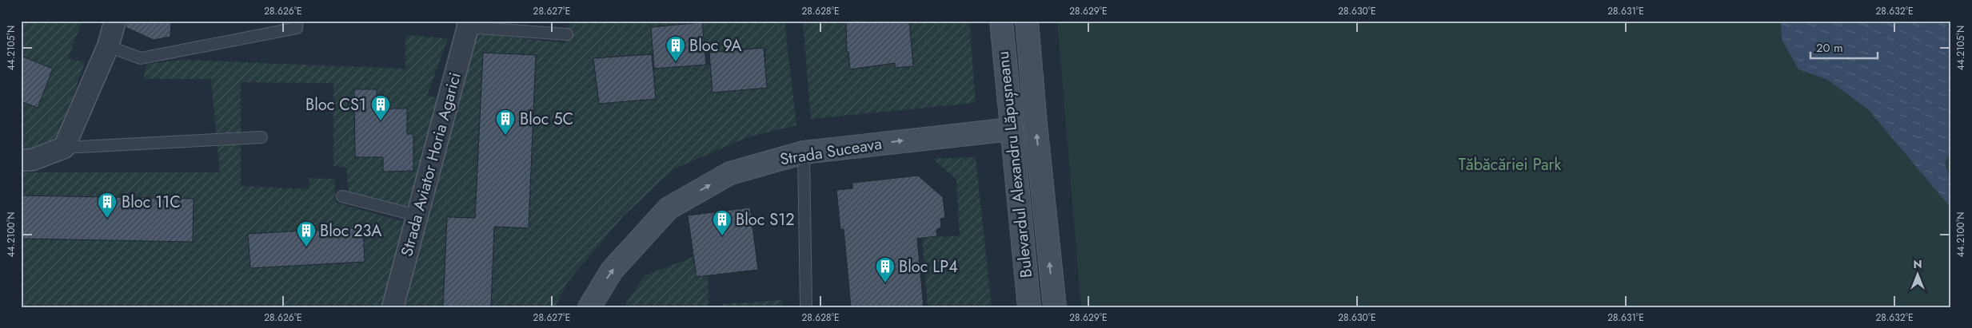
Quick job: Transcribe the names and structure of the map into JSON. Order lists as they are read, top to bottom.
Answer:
{
  "streets": {
    "main road": ["Strada Suceava", "Bulevardul Alexandru Lăpușneanu"],
    "street": ["Strada Aviator Horia Agarici"]
  },
  "crossings": [
    ["Strada Suceava", "Bulevardul Alexandru Lăpușneanu"]
  ],
  "one_way": ["Strada Suceava"],
  "parks": ["Tăbăcăriei Park"],
  "places": {
    "building": [
      "Bloc 9A",
      "Bloc CS1",
      "Bloc 5C",
      "Bloc 11C",
      "Bloc S12",
      "Bloc 23A",
      "Bloc LP4"
    ]
  },
  "scale_bar": "20 m",
  "north": "top",
  "coordinates": [
    "28.626°E",
    "28.627°E",
    "28.628°E",
    "28.629°E",
    "28.630°E",
    "28.631°E",
    "28.632°E",
    "44.2105°N",
    "44.2100°N"
  ]
}
